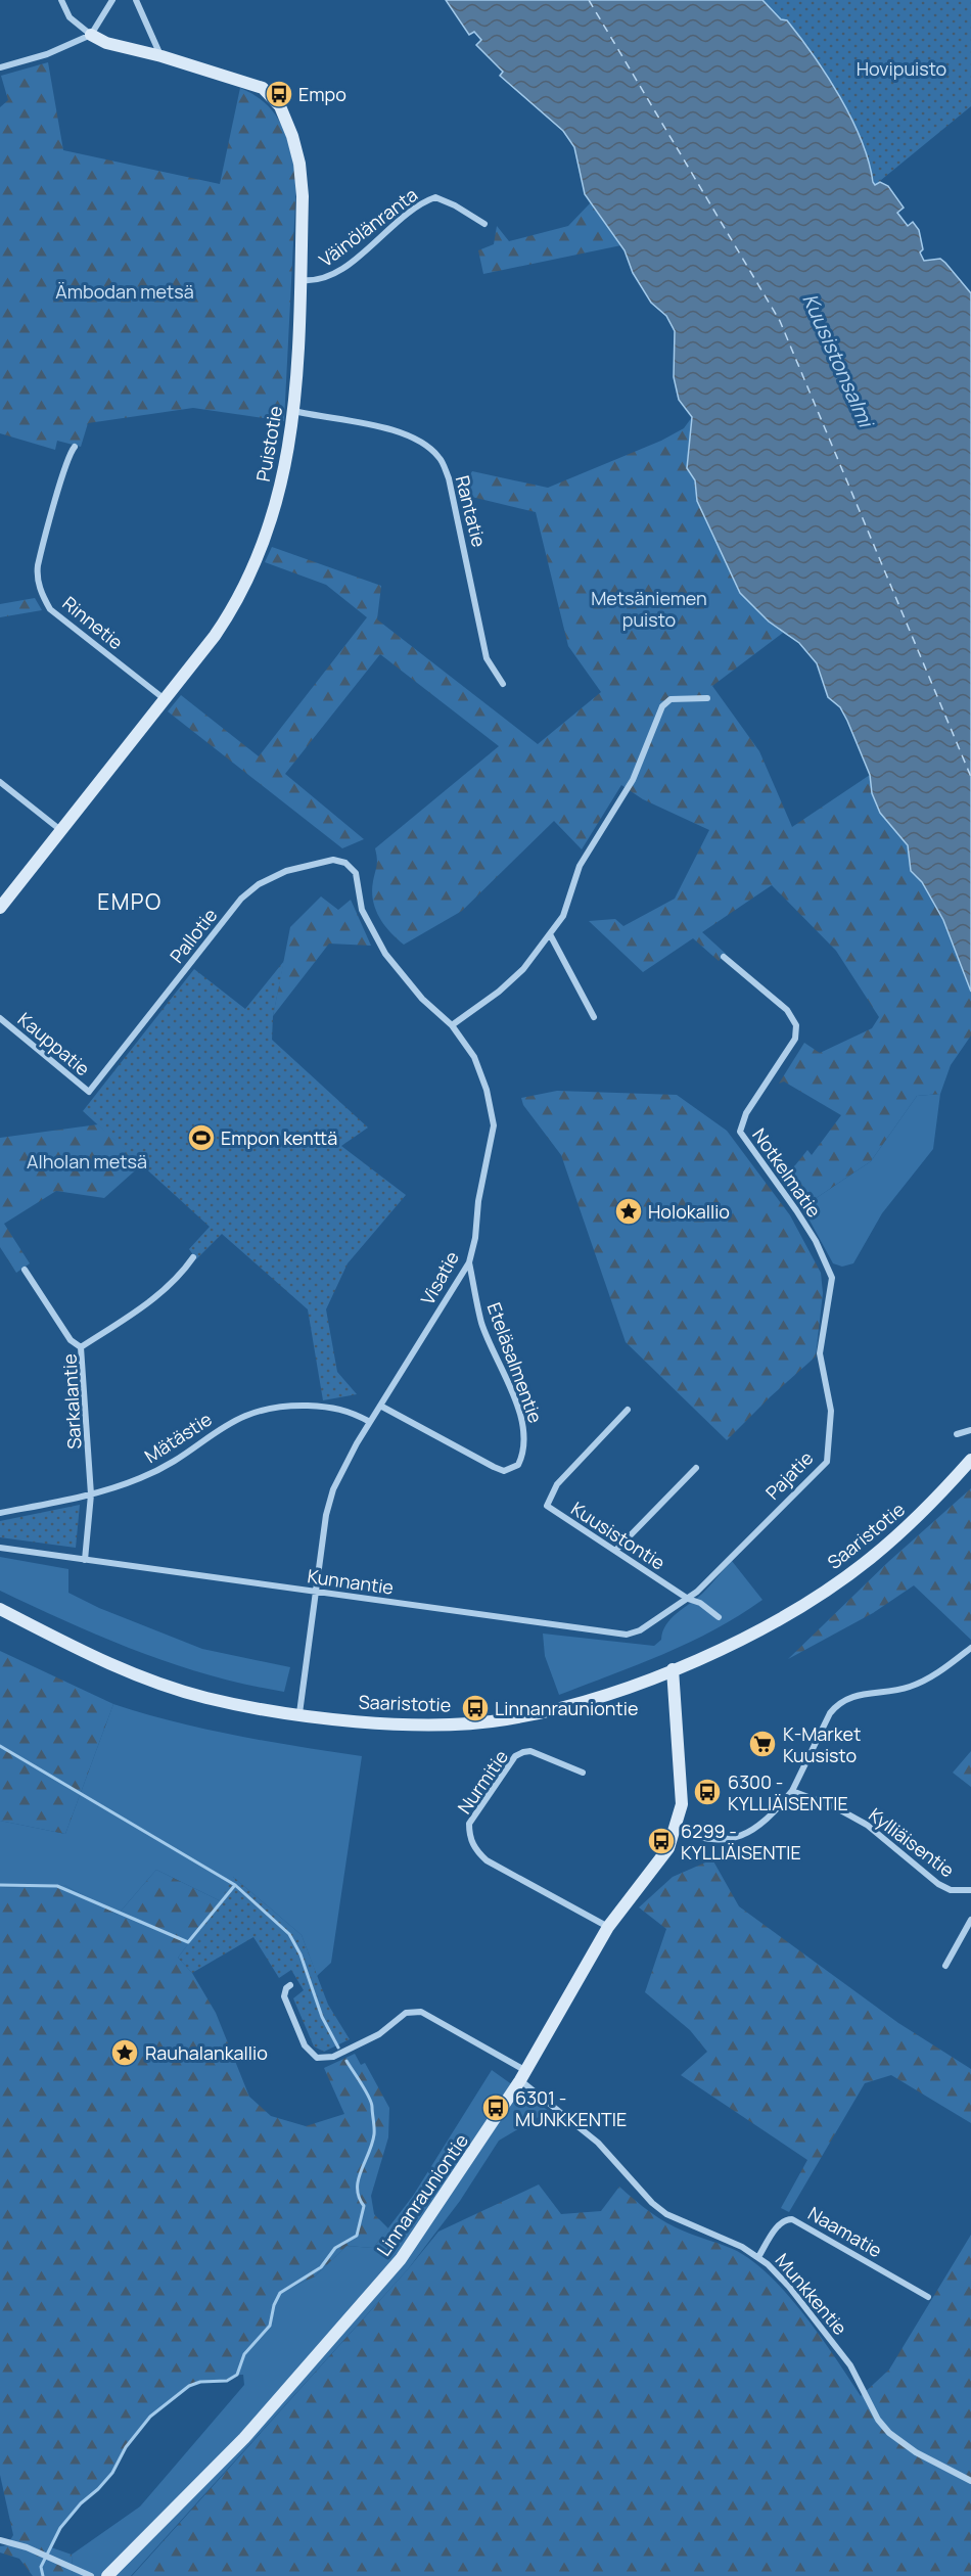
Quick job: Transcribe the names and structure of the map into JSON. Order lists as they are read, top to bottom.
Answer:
{
  "streets": {
    "street": [
      "Väinölänranta",
      "Puistotie",
      "Rantatie",
      "Rinnetie",
      "Pallotie",
      "Kauppatie",
      "Notkelmatie",
      "Visatie",
      "Eteläsalmentie",
      "Sarkalantie",
      "Mätästie",
      "Pajatie",
      "Kuusistontie",
      "Saaristotie",
      "Kunnantie",
      "Nurmitie",
      "Kylliäisentie",
      "Linnanrauniontie",
      "Naamatie",
      "Munkkentie"
    ]
  },
  "crossings": [
    ["Väinölänranta", "Puistotie"],
    ["Puistotie", "Rantatie"],
    ["Puistotie", "Rinnetie"],
    ["Pallotie", "Kauppatie"],
    ["Pallotie", "Visatie"],
    ["Notkelmatie", "Pajatie"],
    ["Visatie", "Eteläsalmentie"],
    ["Visatie", "Mätästie"],
    ["Visatie", "Saaristotie"],
    ["Visatie", "Kunnantie"],
    ["Sarkalantie", "Mätästie"],
    ["Sarkalantie", "Kunnantie"],
    ["Pajatie", "Kuusistontie"],
    ["Pajatie", "Kunnantie"],
    ["Kuusistontie", "Kunnantie"],
    ["Saaristotie", "Linnanrauniontie"],
    ["Nurmitie", "Linnanrauniontie"],
    ["Linnanrauniontie", "Munkkentie"],
    ["Naamatie", "Munkkentie"]
  ],
  "districts": ["EMPO"],
  "water": ["Kuusistonsalmi"],
  "parks": [
    "Hovipuisto",
    "Ämbodan metsä",
    "Metsäniemen puisto",
    "Alholan metsä"
  ],
  "places": {
    "bus stop": [
      "Empo",
      "Linnanrauniontie",
      "6300 - KYLLIÄISENTIE",
      "6299 - KYLLIÄISENTIE",
      "6301 - MUNKKENTIE"
    ],
    "sports": ["Empon kenttä"],
    "place": ["Holokallio", "Rauhalankallio"],
    "supermarket": ["K-Market Kuusisto"]
  }
}
